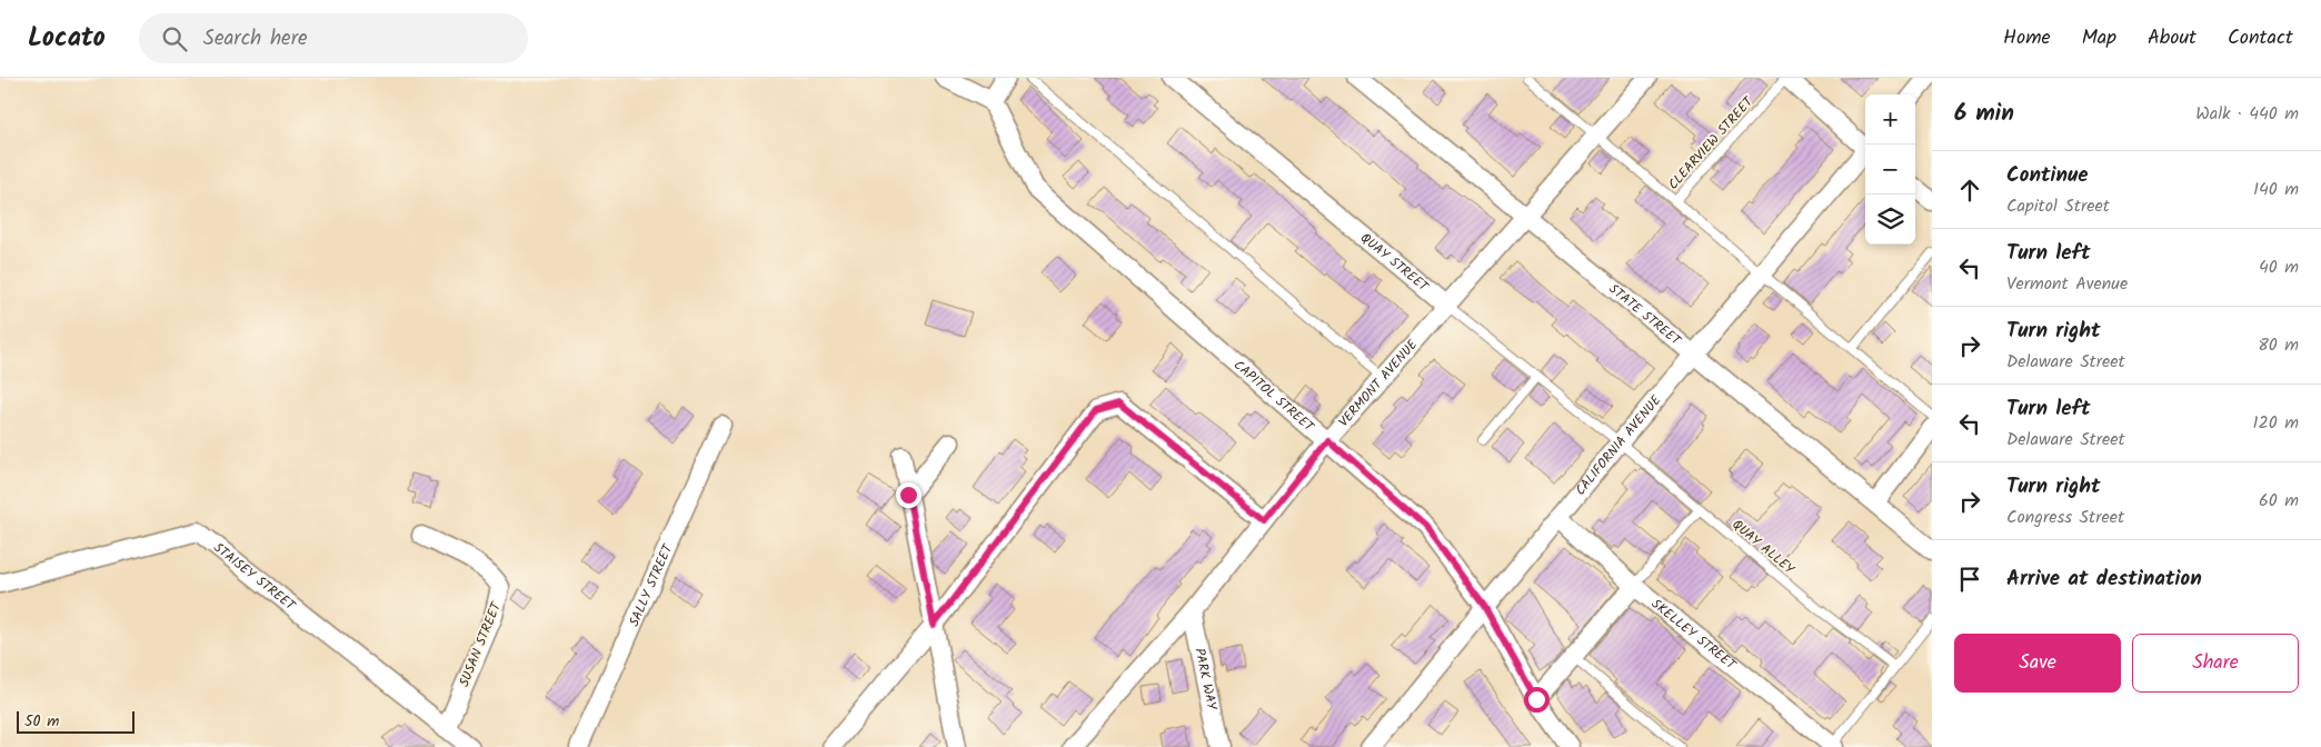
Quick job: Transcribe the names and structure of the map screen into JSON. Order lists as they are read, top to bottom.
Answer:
{
  "streets": {
    "street": [
      "QUAY STREET",
      "STATE STREET",
      "VERMONT AVENUE",
      "CAPITOL STREET",
      "CALIFORNIA AVENUE",
      "STAISEY STREET",
      "SALLY STREET",
      "SKELLEY STREET",
      "SUSAN STREET",
      "PARK WAY"
    ],
    "lane": ["CLEARVIEW STREET", "QUAY ALLEY"]
  },
  "crossings": [
    ["QUAY STREET", "VERMONT AVENUE"],
    ["QUAY STREET", "CALIFORNIA AVENUE"],
    ["QUAY STREET", "QUAY ALLEY"],
    ["STATE STREET", "VERMONT AVENUE"],
    ["STATE STREET", "CALIFORNIA AVENUE"],
    ["VERMONT AVENUE", "CAPITOL STREET"],
    ["VERMONT AVENUE", "PARK WAY"],
    ["CAPITOL STREET", "CALIFORNIA AVENUE"],
    ["CALIFORNIA AVENUE", "QUAY ALLEY"],
    ["CALIFORNIA AVENUE", "SKELLEY STREET"],
    ["STAISEY STREET", "SUSAN STREET"]
  ],
  "scale_bar": "50 m",
  "page": {
    "header": "Locato",
    "search": "Search here",
    "nav": [
      "Home",
      "Map",
      "About",
      "Contact"
    ],
    "heading": ["6 min", "Walk · 440 m"],
    "map_buttons": ["+", "−"],
    "list": [
      ["Continue", "Capitol Street", "140 m"],
      ["Turn left", "Vermont Avenue", "40 m"],
      ["Turn right", "Delaware Street", "80 m"],
      ["Turn left", "Delaware Street", "120 m"],
      ["Turn right", "Congress Street", "60 m"],
      "Arrive at destination"
    ],
    "buttons": ["Save", "Share"],
    "scale": "50 m"
  }
}
